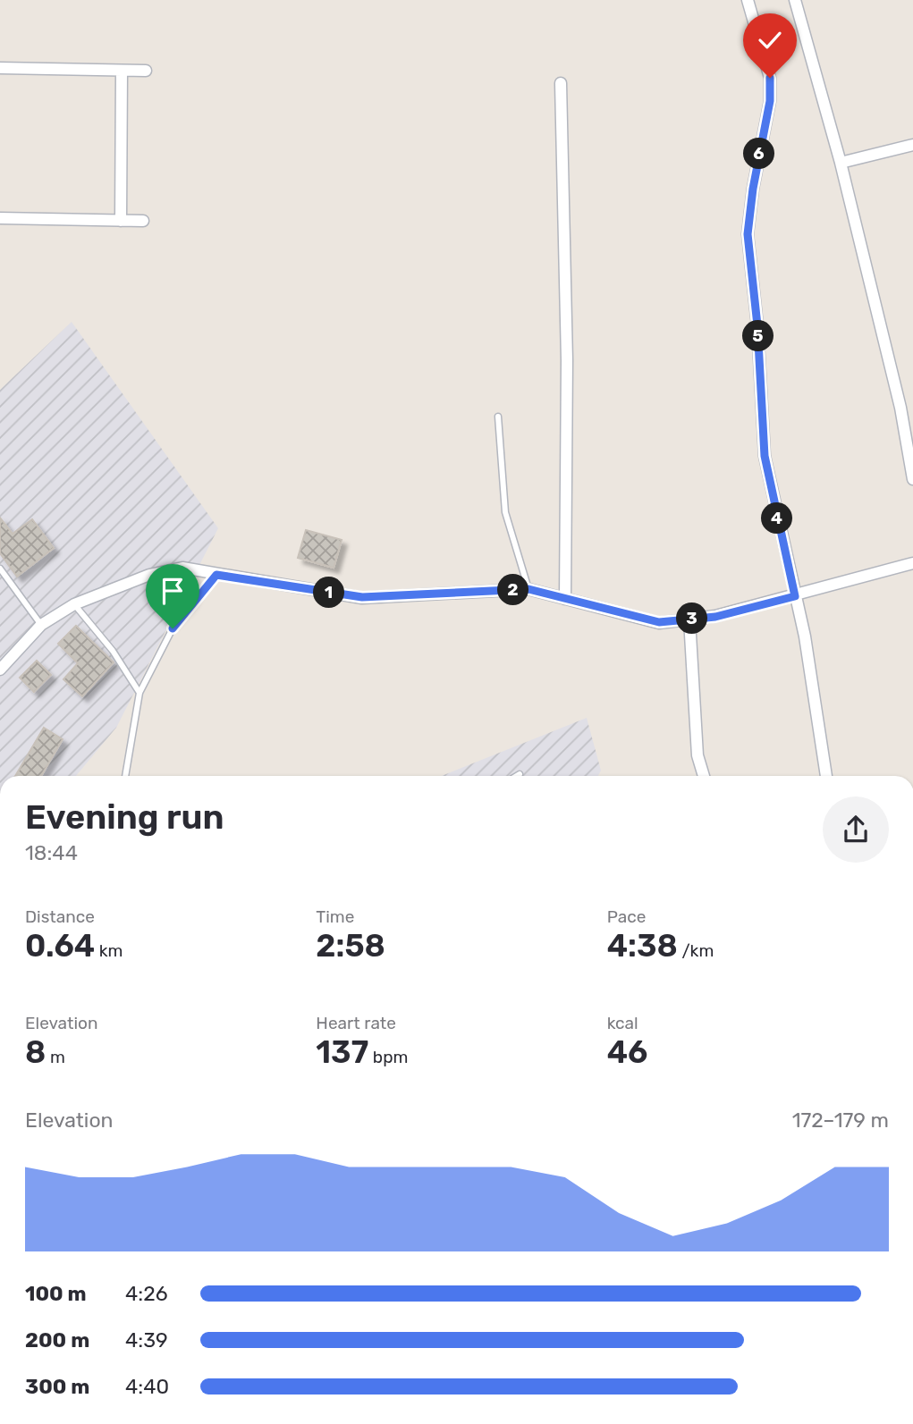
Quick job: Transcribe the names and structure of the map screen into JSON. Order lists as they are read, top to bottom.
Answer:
{
  "page": {
    "pins": [
      "6",
      "5",
      "4",
      "2",
      "1",
      "3"
    ],
    "heading": ["Evening run", "18:44"],
    "stats": [
      ["Distance", "0.64 km"],
      ["Time", "2:58"],
      ["Pace", "4:38 /km"],
      ["Elevation", "8 m"],
      ["Heart rate", "137 bpm"],
      ["kcal", "46"]
    ],
    "chart": ["Elevation", "172–179 m"],
    "list": [
      {
        "name": "100 m",
        "note": "4:26"
      },
      {
        "name": "200 m",
        "note": "4:39"
      },
      {
        "name": "300 m",
        "note": "4:40"
      }
    ]
  }
}
